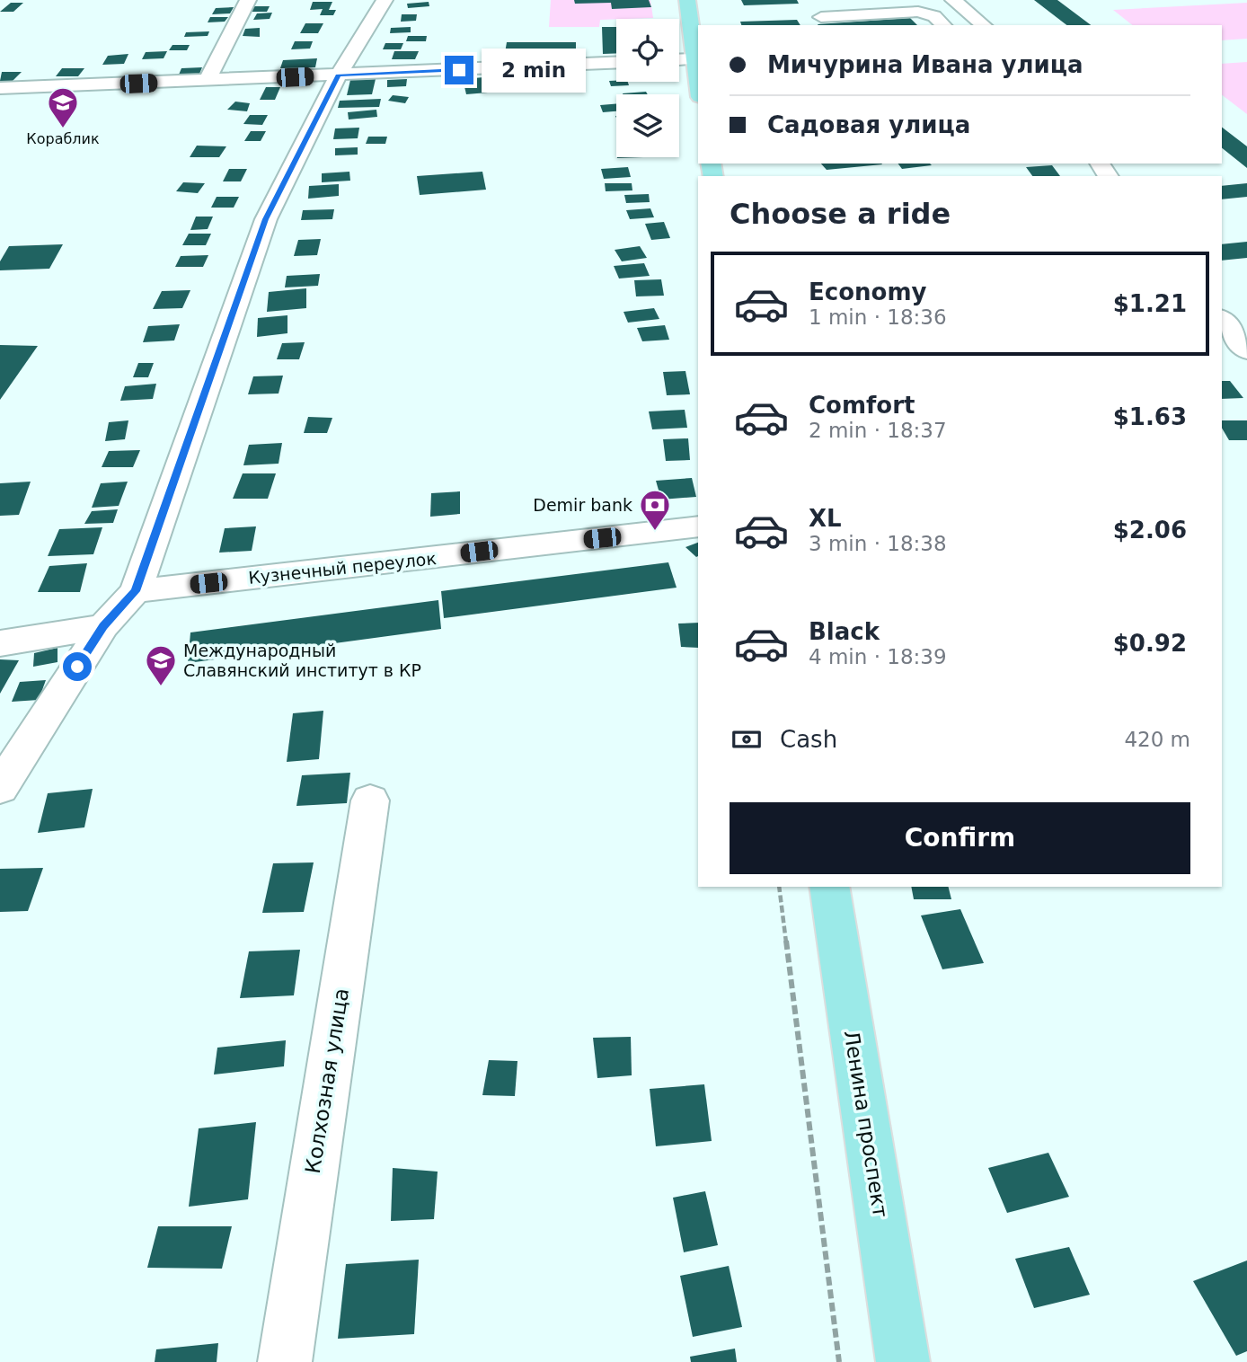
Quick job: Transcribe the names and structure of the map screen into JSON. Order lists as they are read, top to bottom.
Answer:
{
  "streets": {
    "main road": ["Ленина проспект"],
    "street": ["Кузнечный переулок", "Колхозная улица"]
  },
  "places": {
    "school or university": ["Кораблик", "Международный Славянский институт в КР"],
    "bank": ["Demir bank"]
  },
  "page": {
    "banner": ["Мичурина Ивана улица", "Садовая улица"],
    "bubble": "2 min",
    "heading": "Choose a ride",
    "list": [
      {
        "name": "Economy",
        "note": "1 min · 18:36",
        "value": "$1.21"
      },
      {
        "name": "Comfort",
        "note": "2 min · 18:37",
        "value": "$1.63"
      },
      {
        "name": "XL",
        "note": "3 min · 18:38",
        "value": "$2.06"
      },
      {
        "name": "Black",
        "note": "4 min · 18:39",
        "value": "$0.92"
      }
    ],
    "pay": ["Cash", "420 m"],
    "buttons": "Confirm"
  }
}
